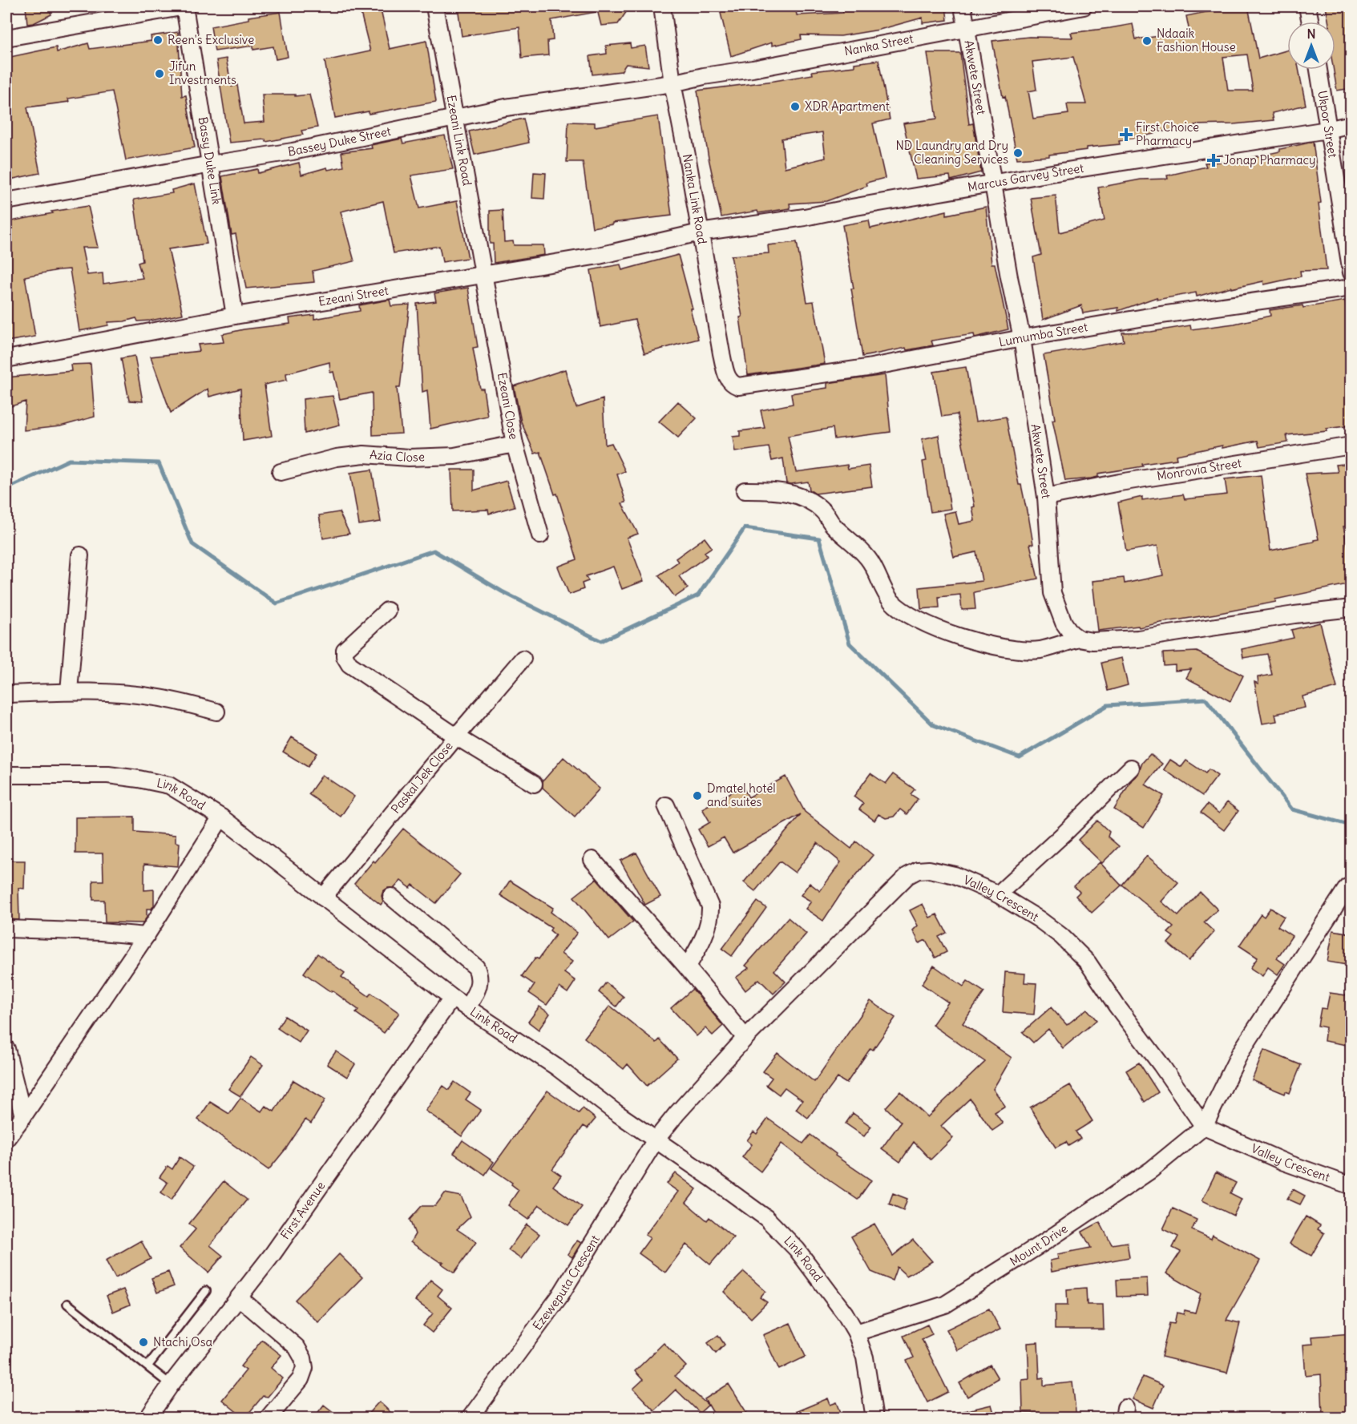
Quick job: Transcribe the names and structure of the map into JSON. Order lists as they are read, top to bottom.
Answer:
{
  "streets": {
    "street": [
      "Nanka Street",
      "Akwete Street",
      "Ukpor Street",
      "Ezeani Link Road",
      "Bassey Duke Street",
      "Bassy Duke Link",
      "Marcus Garvey Street",
      "Nanka Link Road",
      "Ezeani Street",
      "Lumumba Street",
      "Ezeani Close",
      "Azia Close",
      "Monrovia Street",
      "Paskal Jek Close",
      "Link Road",
      "Valley Crescent",
      "First Avenue",
      "Mount Drive",
      "Ezeweputa Crescent"
    ]
  },
  "crossings": [
    ["Nanka Street", "Akwete Street"],
    ["Nanka Street", "Bassey Duke Street"],
    ["Nanka Street", "Nanka Link Road"],
    ["Akwete Street", "Marcus Garvey Street"],
    ["Akwete Street", "Lumumba Street"],
    ["Akwete Street", "Monrovia Street"],
    ["Ukpor Street", "Marcus Garvey Street"],
    ["Ezeani Link Road", "Bassey Duke Street"],
    ["Ezeani Link Road", "Ezeani Street"],
    ["Ezeani Link Road", "Ezeani Close"],
    ["Bassey Duke Street", "Bassy Duke Link"],
    ["Bassey Duke Street", "Nanka Link Road"],
    ["Bassy Duke Link", "Ezeani Street"],
    ["Marcus Garvey Street", "Nanka Link Road"],
    ["Marcus Garvey Street", "Ezeani Street"],
    ["Nanka Link Road", "Ezeani Street"],
    ["Nanka Link Road", "Lumumba Street"],
    ["Ezeani Street", "Ezeani Close"],
    ["Ezeani Close", "Azia Close"],
    ["Paskal Jek Close", "Link Road"],
    ["Link Road", "Valley Crescent"],
    ["Link Road", "First Avenue"],
    ["Link Road", "Mount Drive"],
    ["Link Road", "Ezeweputa Crescent"],
    ["Valley Crescent", "Mount Drive"],
    ["Valley Crescent", "Ezeweputa Crescent"]
  ],
  "places": {
    "other": [
      "Reen's Exclusive",
      "Ndaaik Fashion House",
      "Jifun Investments",
      "XDR Apartment",
      "ND Laundry and Dry Cleaning Services",
      "Dmatel hotel and suites",
      "Ntachi Osa"
    ],
    "health": ["First Choice Pharmacy", "Jonap Pharmacy"]
  },
  "north": "top"
}
